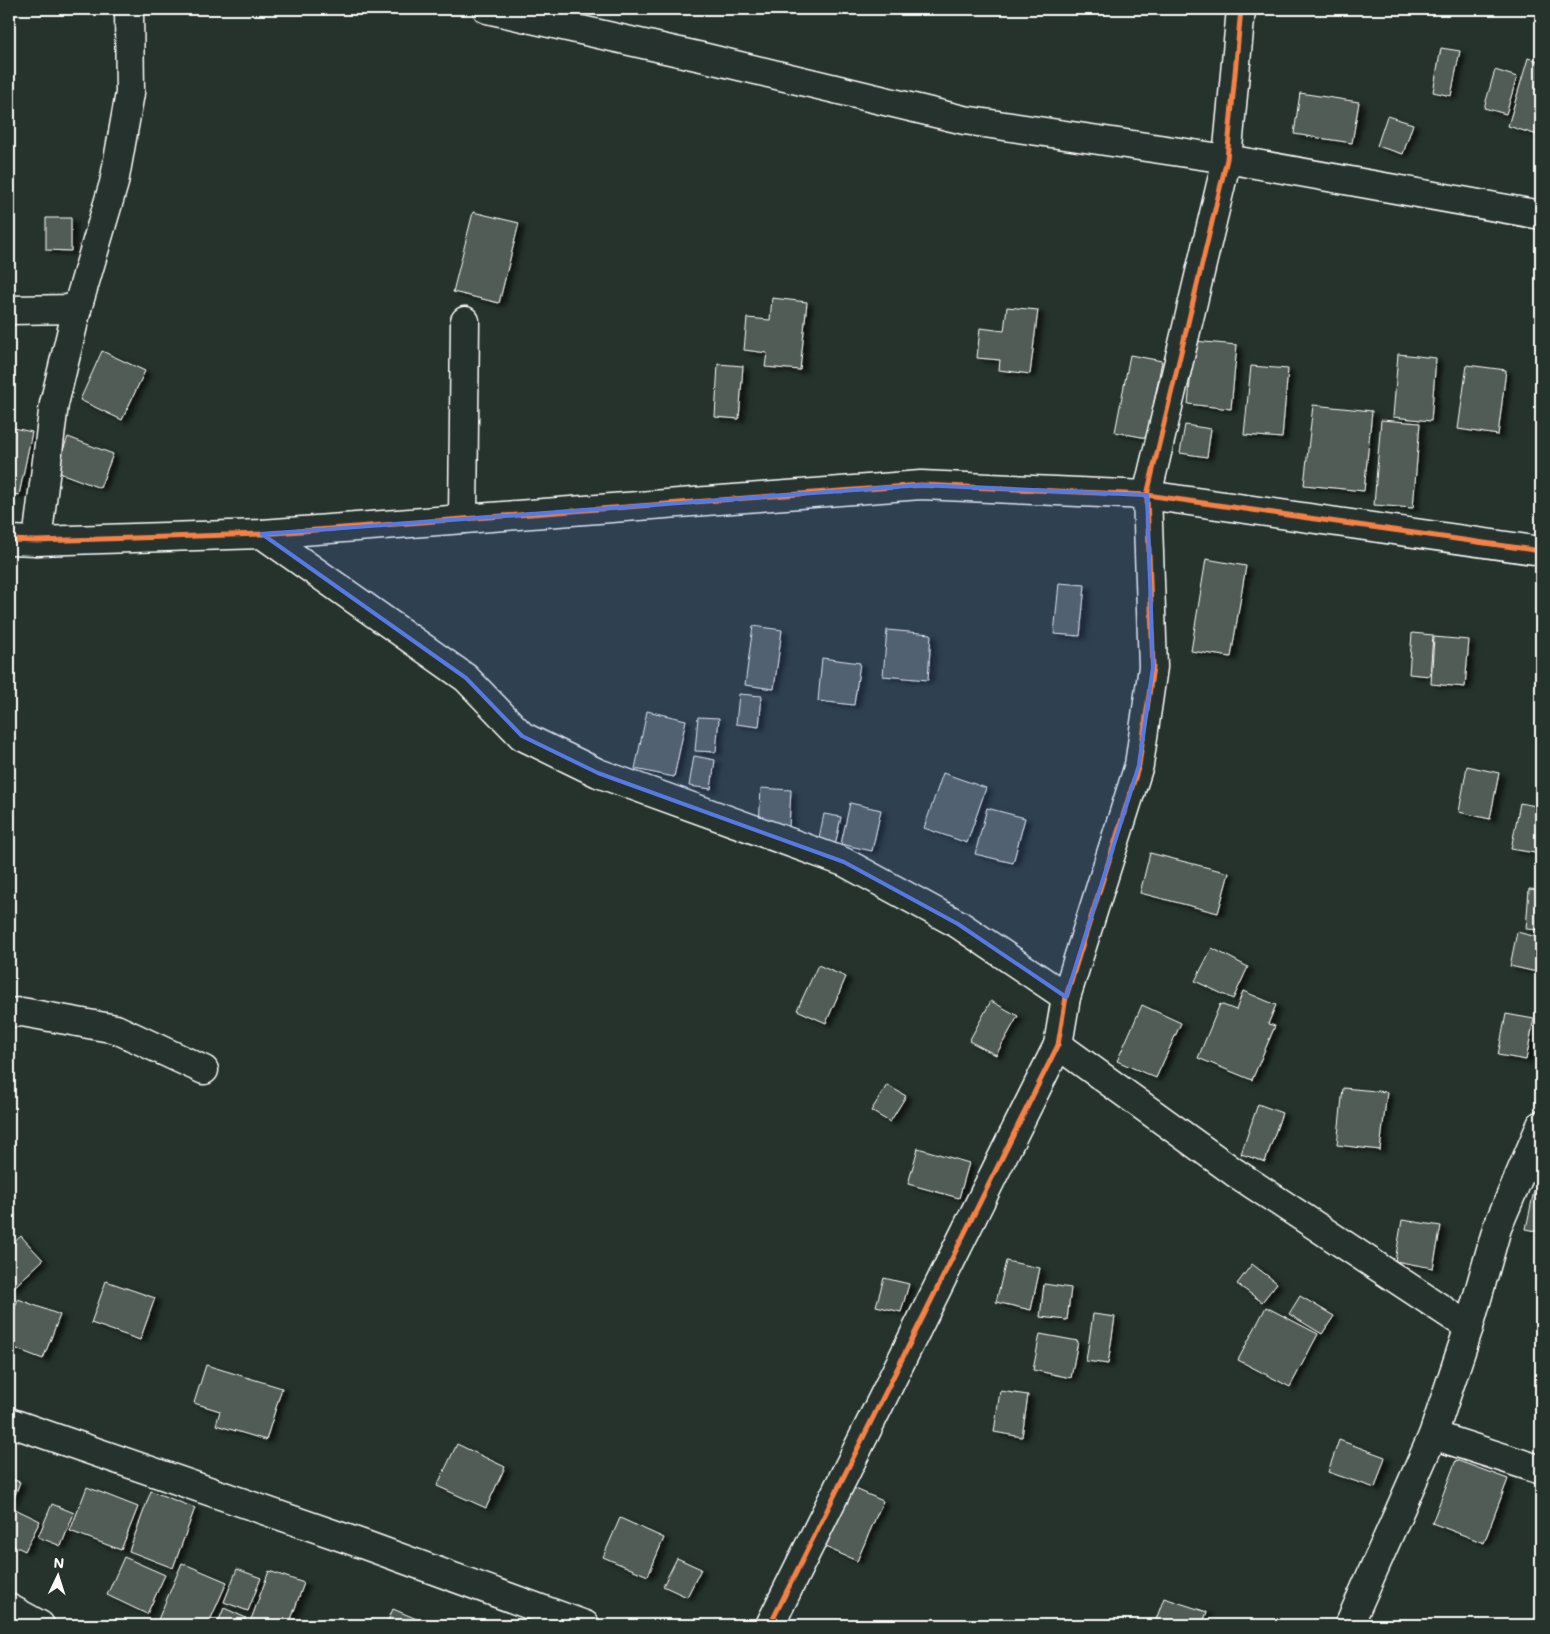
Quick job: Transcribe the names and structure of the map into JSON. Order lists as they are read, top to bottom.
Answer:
{
  "north": "top"
}
